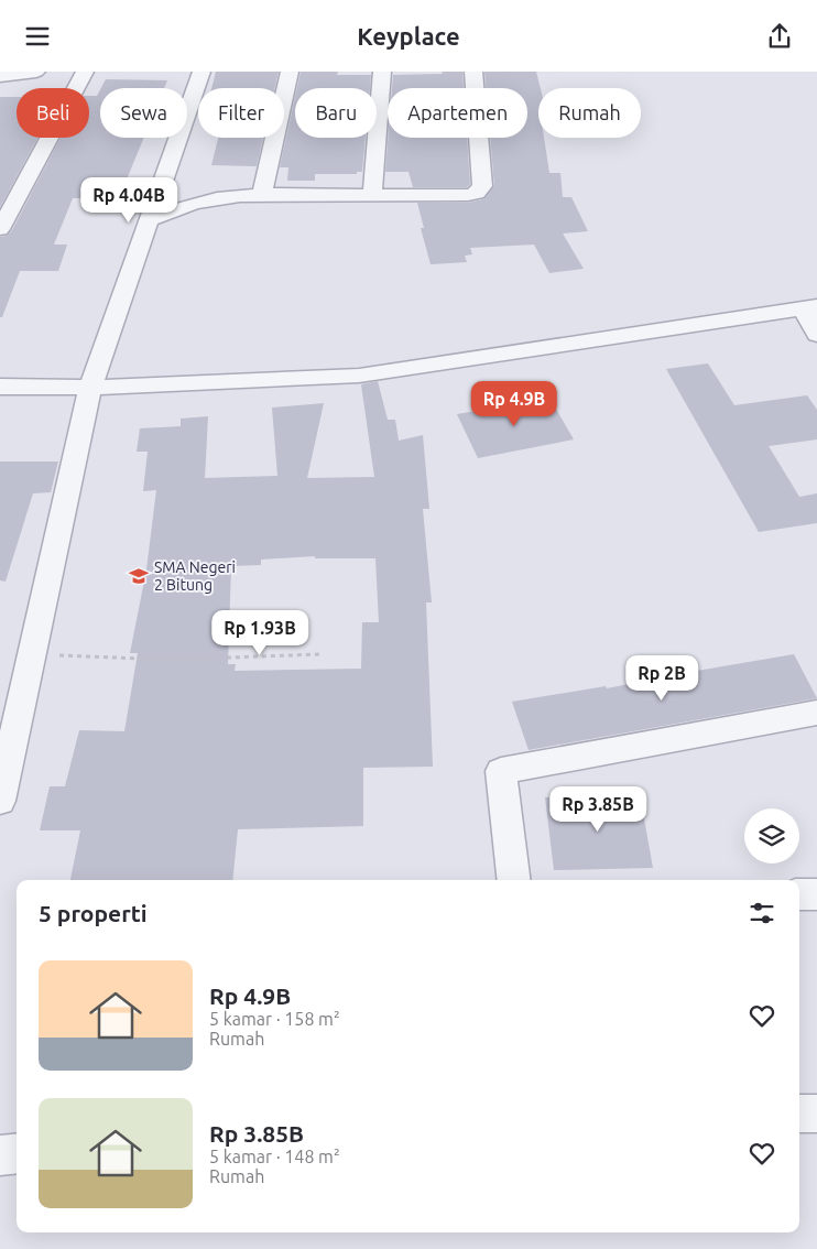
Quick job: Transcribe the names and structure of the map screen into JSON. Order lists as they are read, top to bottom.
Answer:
{
  "places": {
    "school or university": ["SMA Negeri 2 Bitung"]
  },
  "page": {
    "header": "Keyplace",
    "chip": [
      "Beli",
      "Sewa",
      "Filter",
      "Baru",
      "Apartemen",
      "Rumah"
    ],
    "price": [
      "Rp 4.04B",
      "Rp 4.9B",
      "Rp 1.93B",
      "Rp 2B",
      "Rp 3.85B"
    ],
    "heading": "5 properti",
    "list": [
      {
        "name": "Rp 4.9B",
        "note": "5 kamar · 158 m² · Rumah"
      },
      {
        "name": "Rp 3.85B",
        "note": "5 kamar · 148 m² · Rumah"
      }
    ]
  }
}
